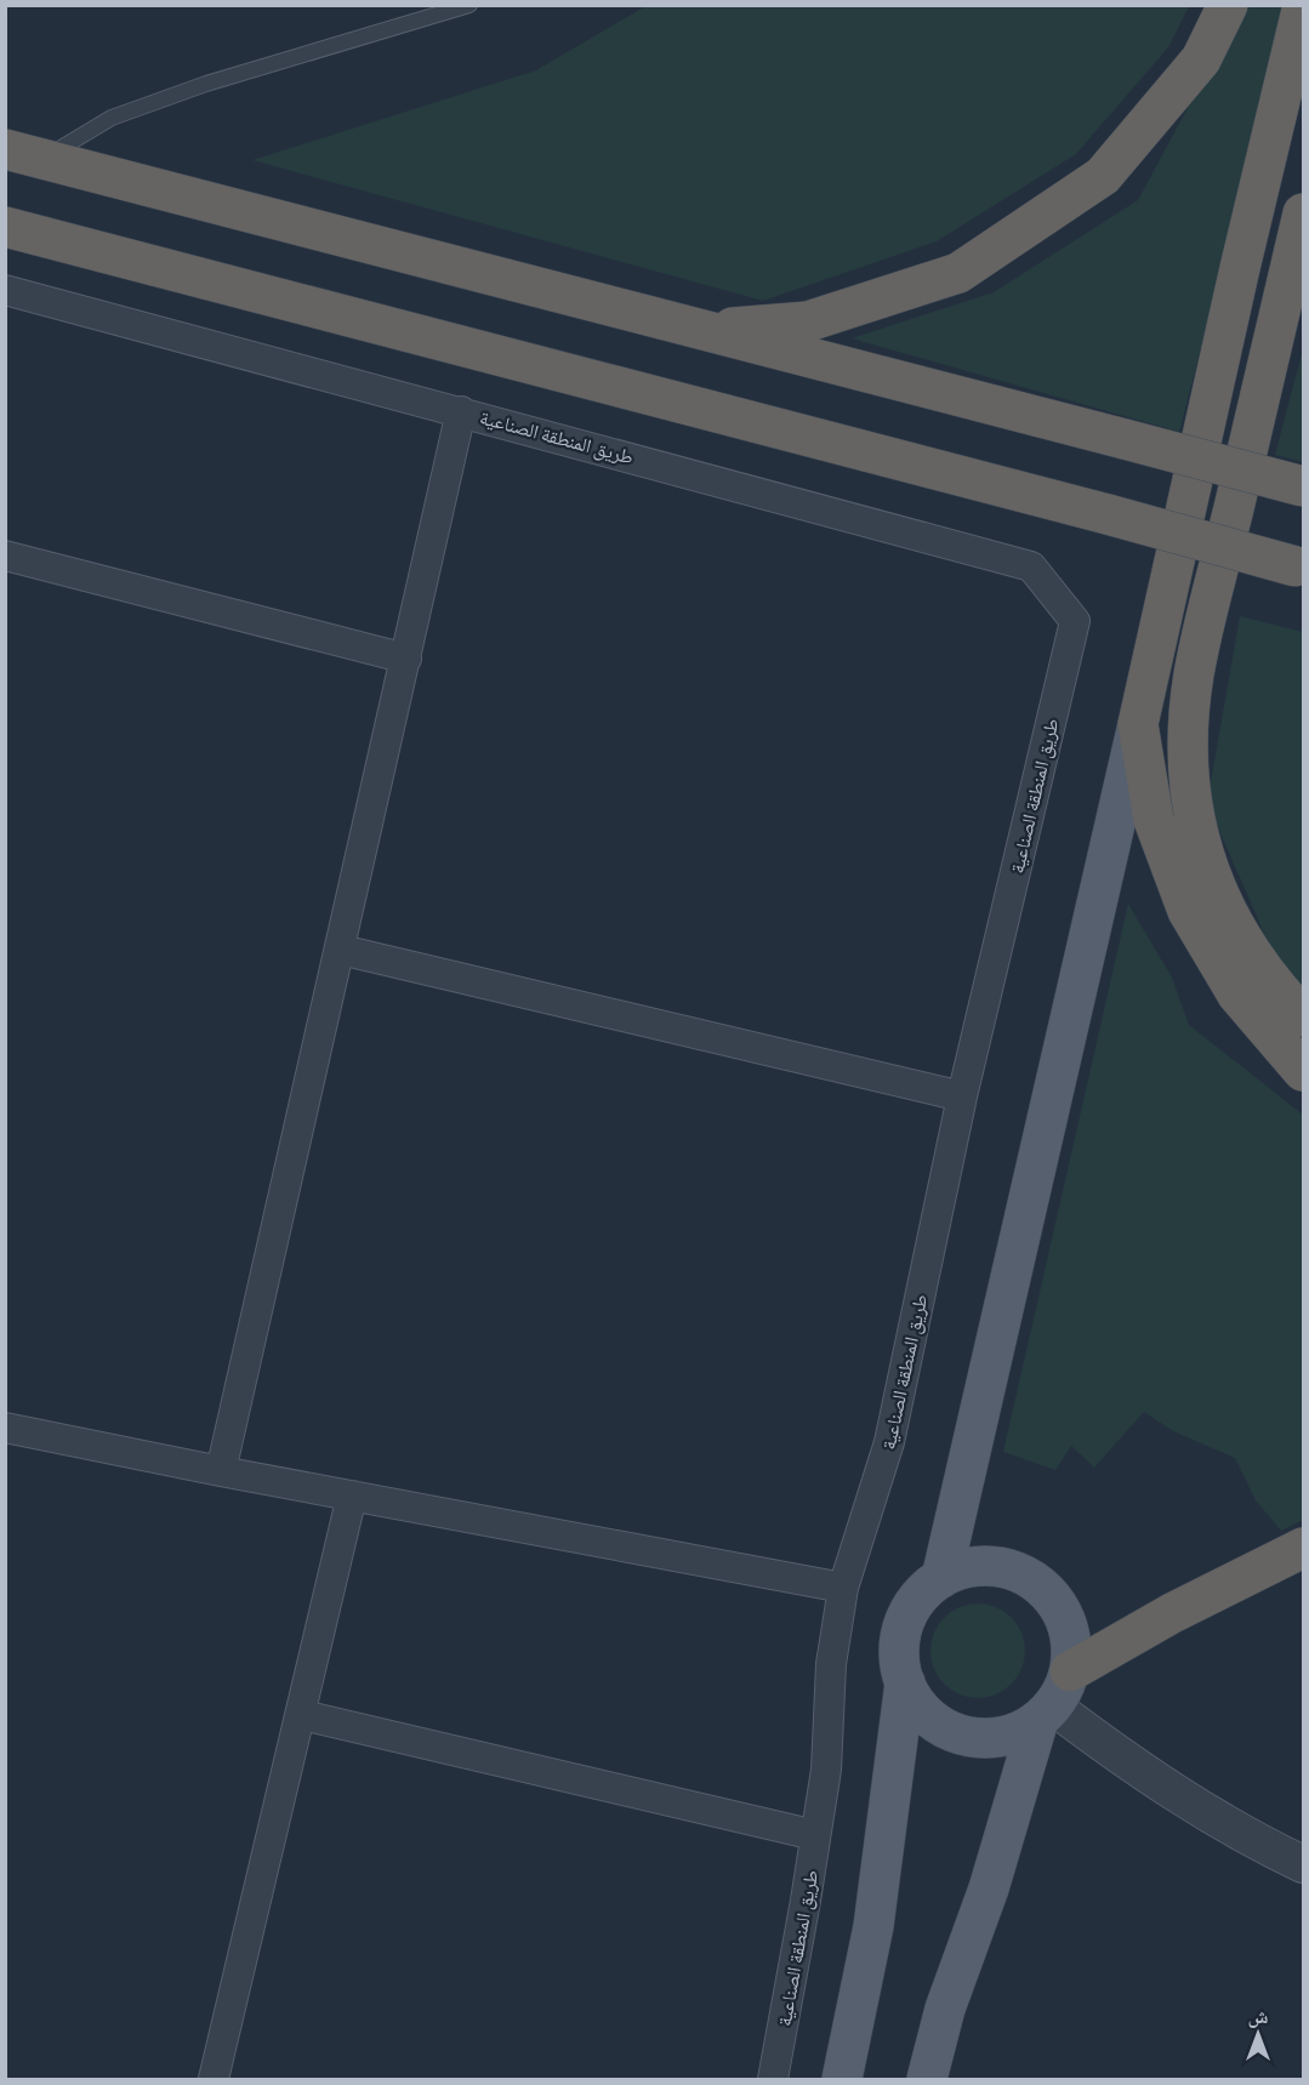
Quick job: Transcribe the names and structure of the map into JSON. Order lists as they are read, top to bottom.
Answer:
{
  "streets": {
    "street": ["طريق المنطقة الصناعية"]
  },
  "north": "top"
}
